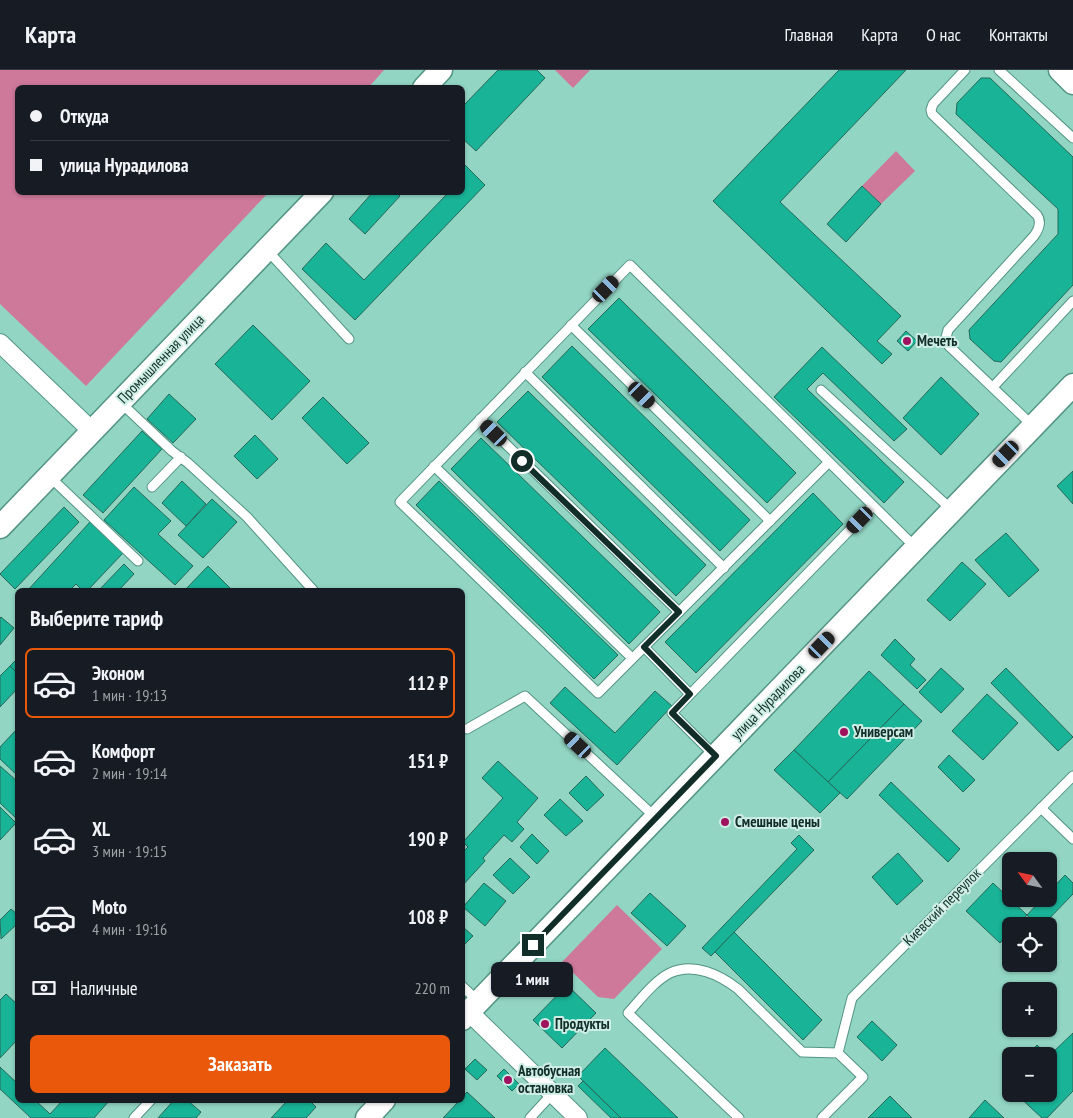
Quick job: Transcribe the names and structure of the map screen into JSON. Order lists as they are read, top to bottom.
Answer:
{
  "streets": {
    "street": ["Промышленная улица", "улица Нурадилова"],
    "lane": ["Киевский переулок"]
  },
  "places": [
    "Мечеть",
    "Универсам",
    "Смешные цены",
    "Продукты",
    "Автобусная остановка"
  ],
  "north": "top left",
  "page": {
    "header": "Карта",
    "nav": [
      "Главная",
      "Карта",
      "О нас",
      "Контакты"
    ],
    "banner": ["Откуда", "улица Нурадилова"],
    "heading": "Выберите тариф",
    "list": [
      {
        "name": "Эконом",
        "note": "1 мин · 19:13",
        "value": "112 ₽"
      },
      {
        "name": "Комфорт",
        "note": "2 мин · 19:14",
        "value": "151 ₽"
      },
      {
        "name": "XL",
        "note": "3 мин · 19:15",
        "value": "190 ₽"
      },
      {
        "name": "Moto",
        "note": "4 мин · 19:16",
        "value": "108 ₽"
      }
    ],
    "map_buttons": ["+", "−"],
    "pay": ["Наличные", "220 m"],
    "bubble": "1 мин",
    "buttons": "Заказать"
  }
}
